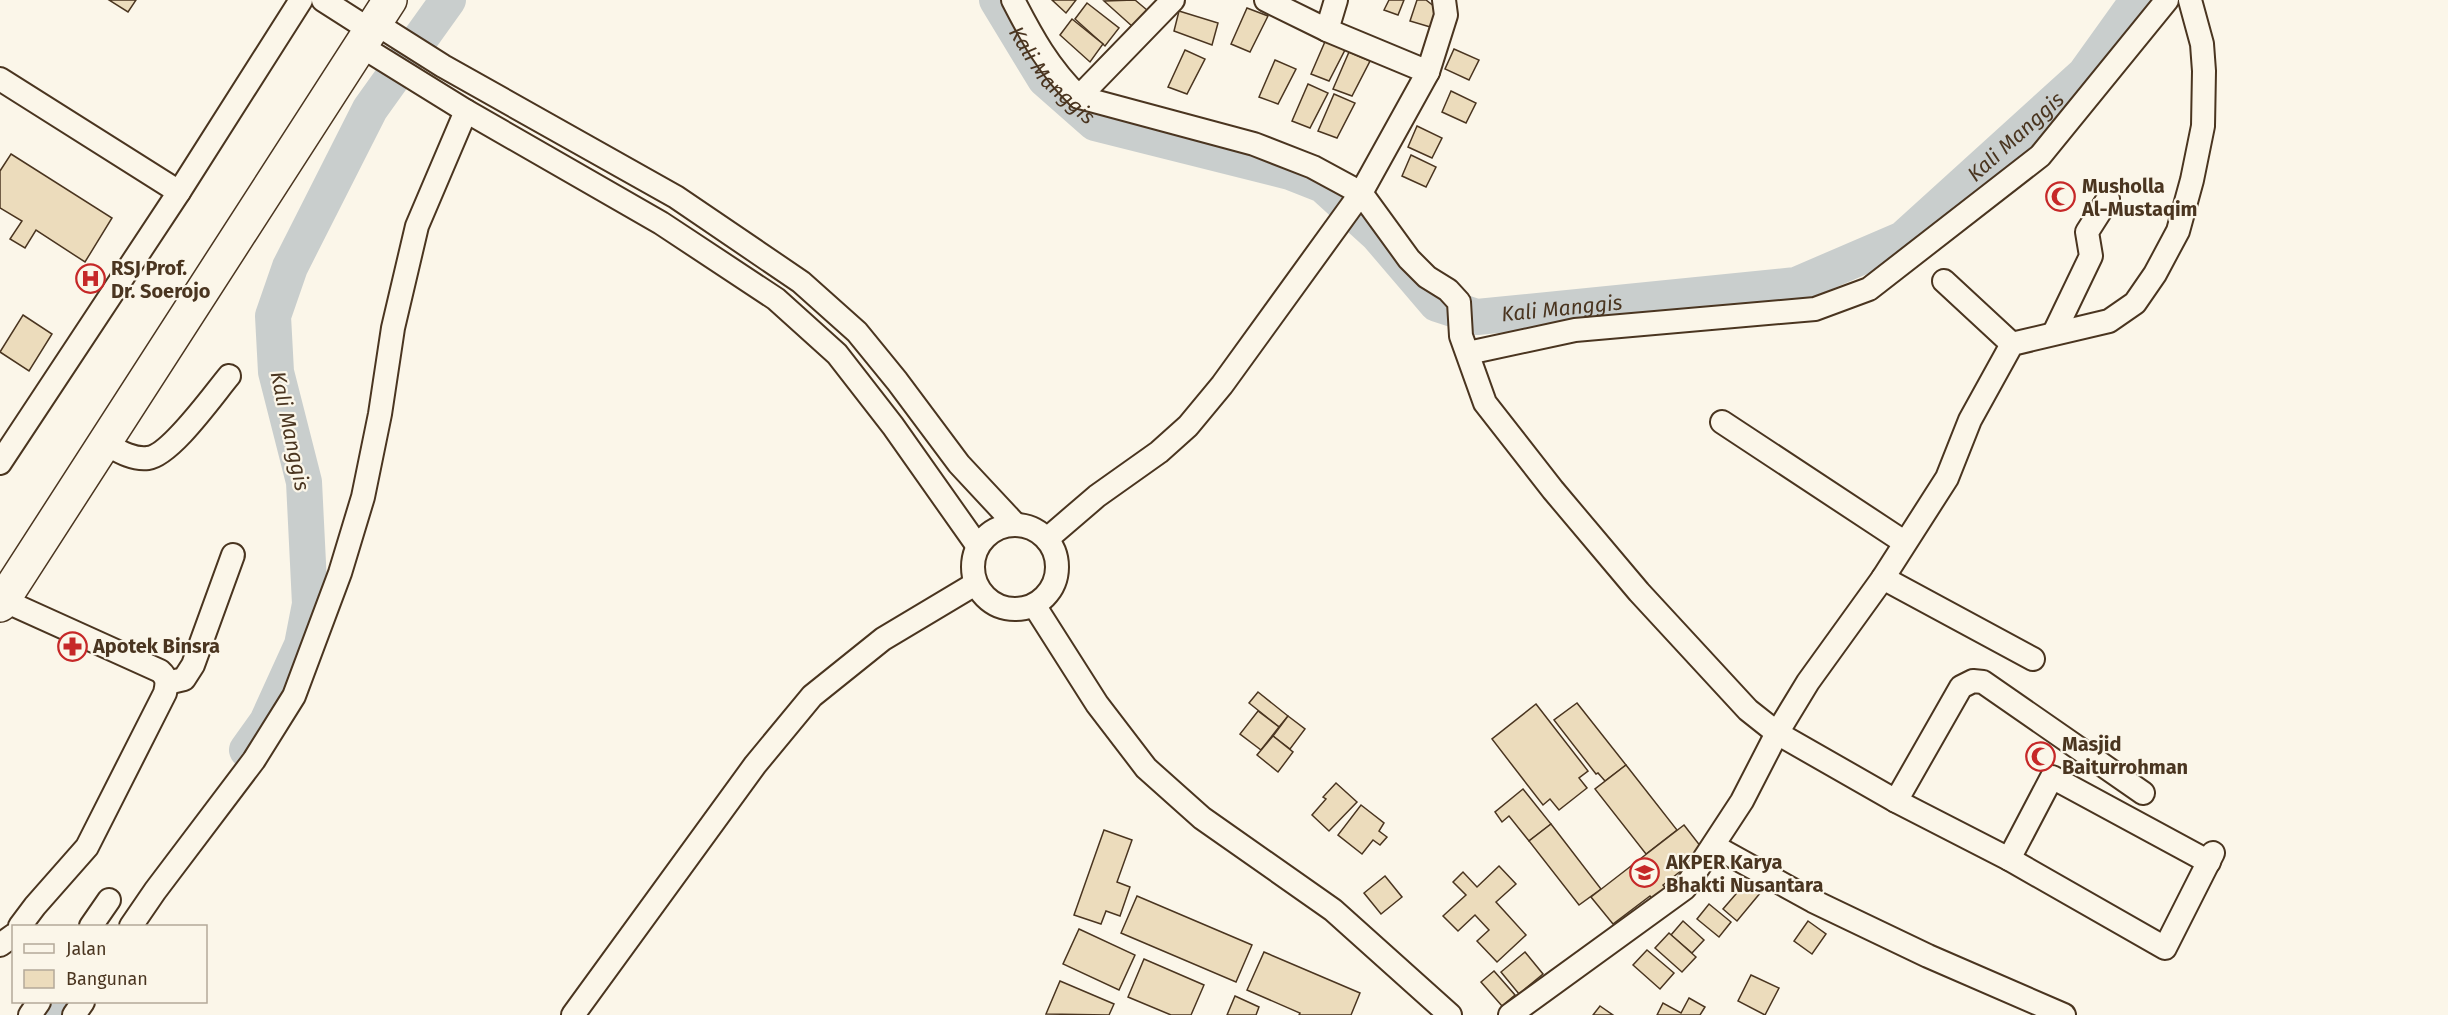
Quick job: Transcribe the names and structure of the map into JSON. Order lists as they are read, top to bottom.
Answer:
{
  "water": ["Kali Manggis"],
  "places": {
    "mosque": ["Musholla Al-Mustaqim", "Masjid Baiturrohman"],
    "hospital": ["RSJ Prof. Dr. Soerojo"],
    "pharmacy": ["Apotek Binsra"],
    "school or university": ["AKPER Karya Bhakti Nusantara"]
  },
  "legend": ["Jalan", "Bangunan"]
}
